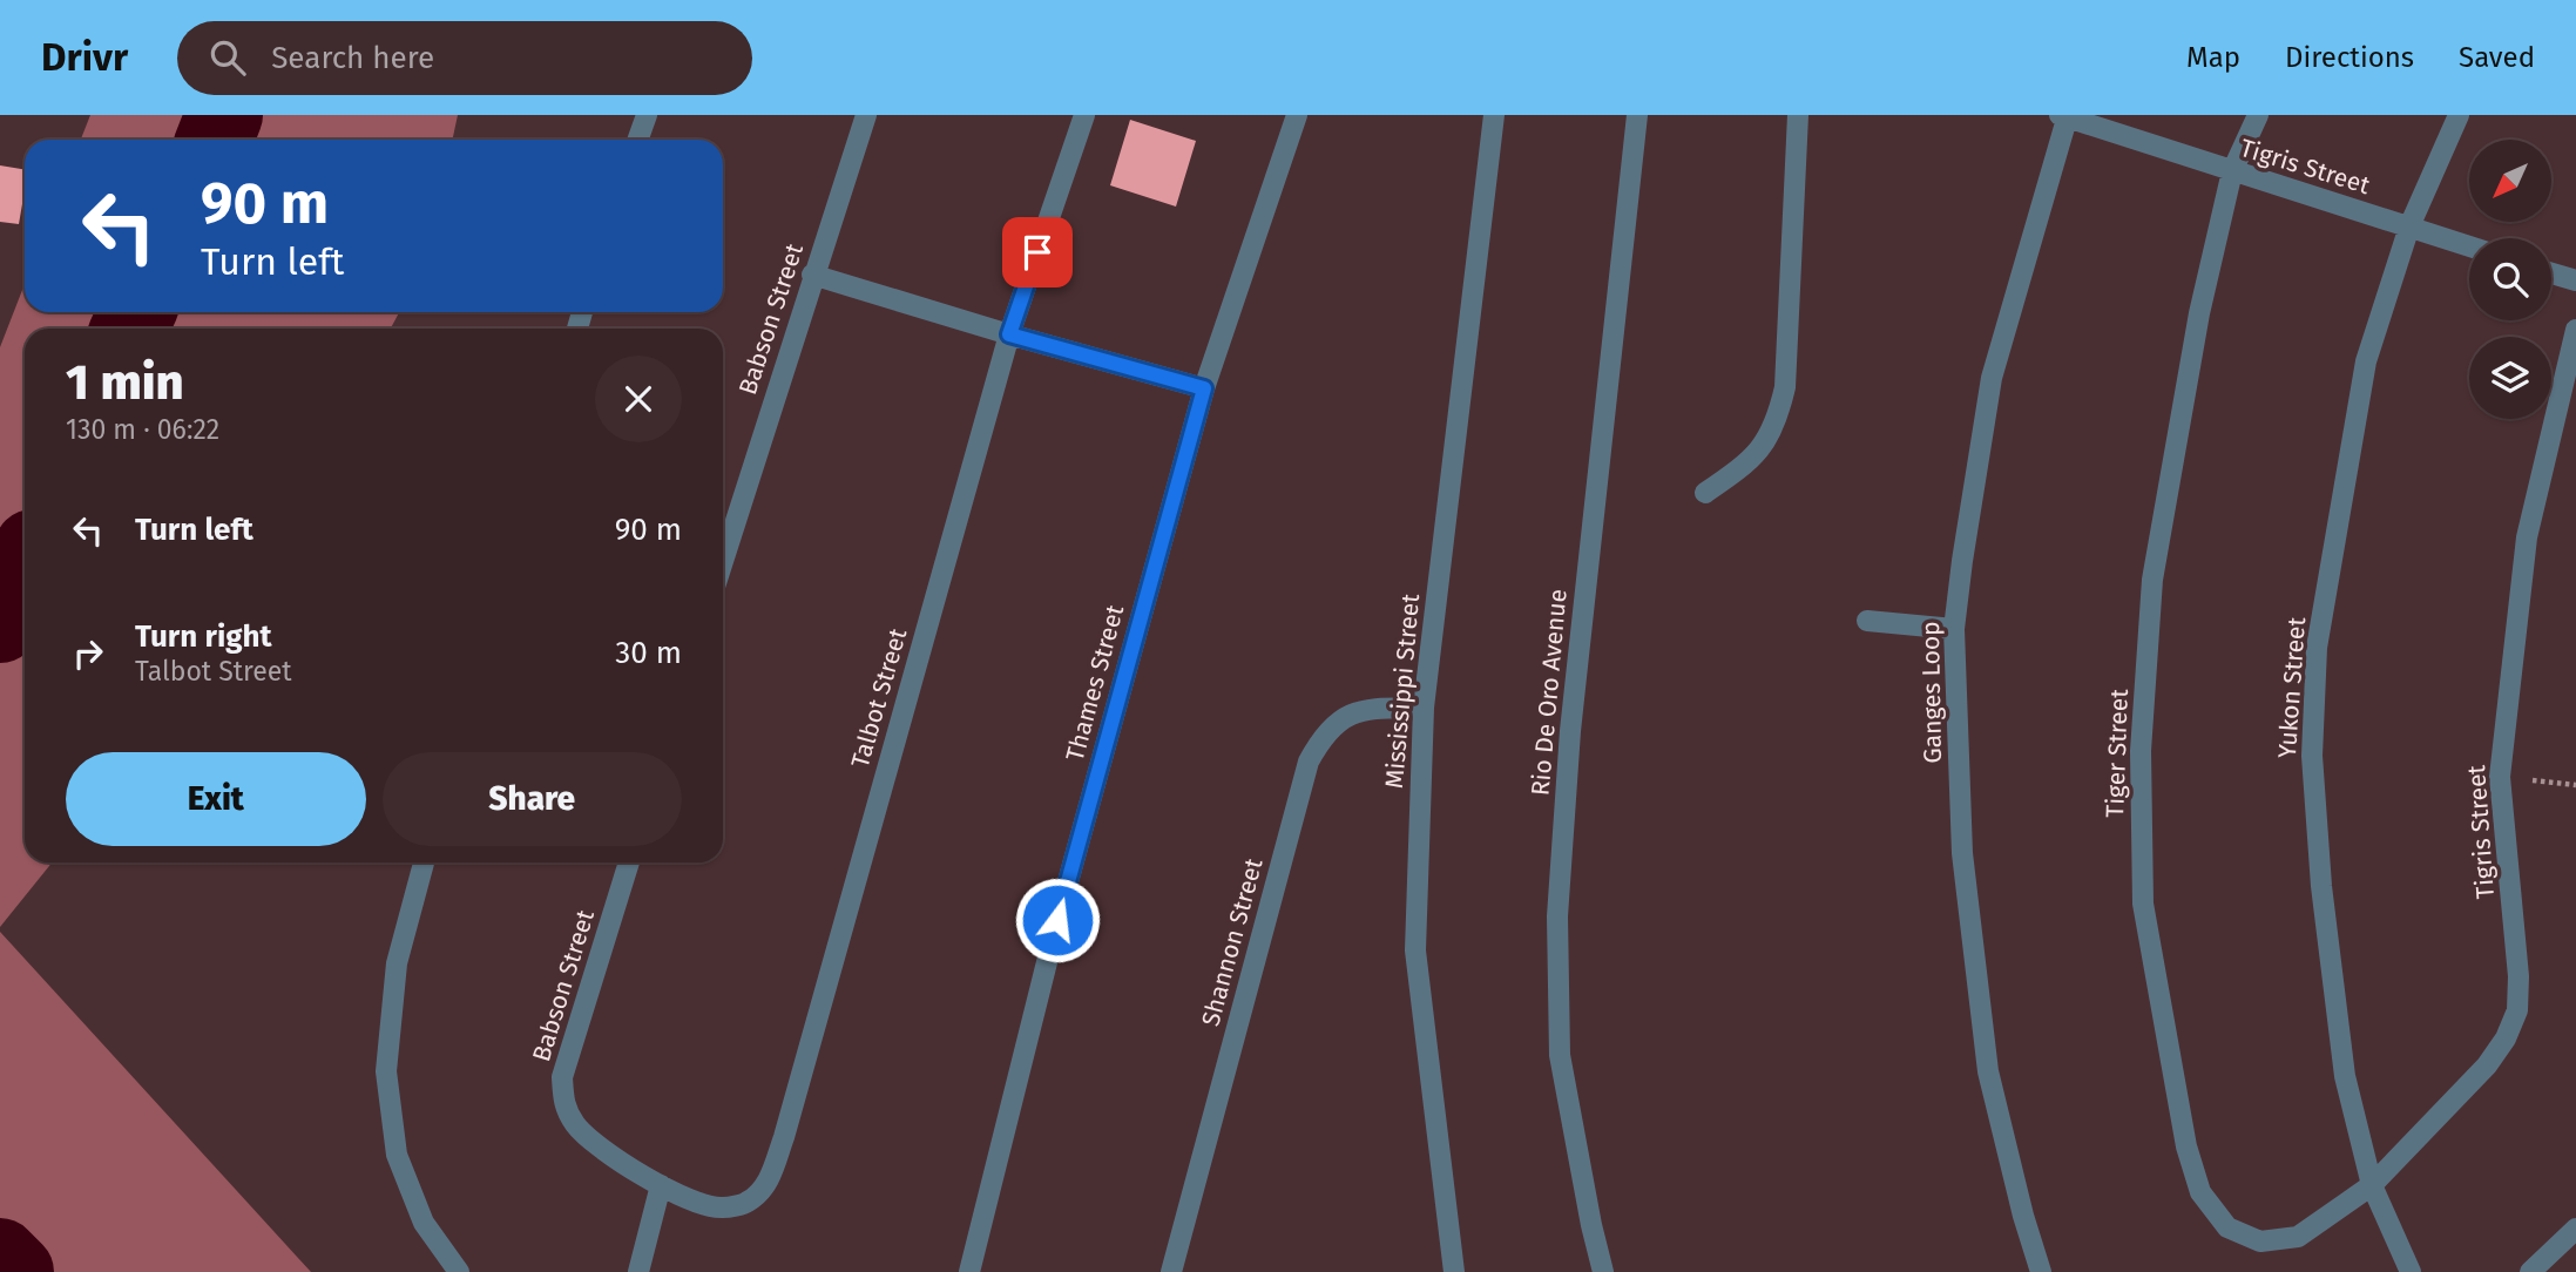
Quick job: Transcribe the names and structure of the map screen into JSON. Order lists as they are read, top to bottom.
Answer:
{
  "streets": {
    "street": [
      "Tigris Street",
      "Babson Street",
      "Thames Street",
      "Yukon Street",
      "Mississippi Street",
      "Rio De Oro Avenue",
      "Ganges Loop",
      "Talbot Street",
      "Tiger Street",
      "Shannon Street"
    ]
  },
  "crossings": [
    ["Tigris Street", "Yukon Street"],
    ["Tigris Street", "Ganges Loop"],
    ["Tigris Street", "Tiger Street"],
    ["Babson Street", "Talbot Street"],
    ["Yukon Street", "Tiger Street"],
    ["Mississippi Street", "Shannon Street"]
  ],
  "north": "bottom left",
  "page": {
    "header": "Drivr",
    "search": "Search here",
    "nav": ["Map", "Directions", "Saved"],
    "turn": ["90 m", "Turn left"],
    "heading": ["1 min", "130 m · 06:22"],
    "list": [
      {
        "name": "Turn left",
        "value": "90 m"
      },
      {
        "name": "Turn right",
        "note": "Talbot Street",
        "value": "30 m"
      }
    ],
    "buttons": ["Exit", "Share"]
  }
}
